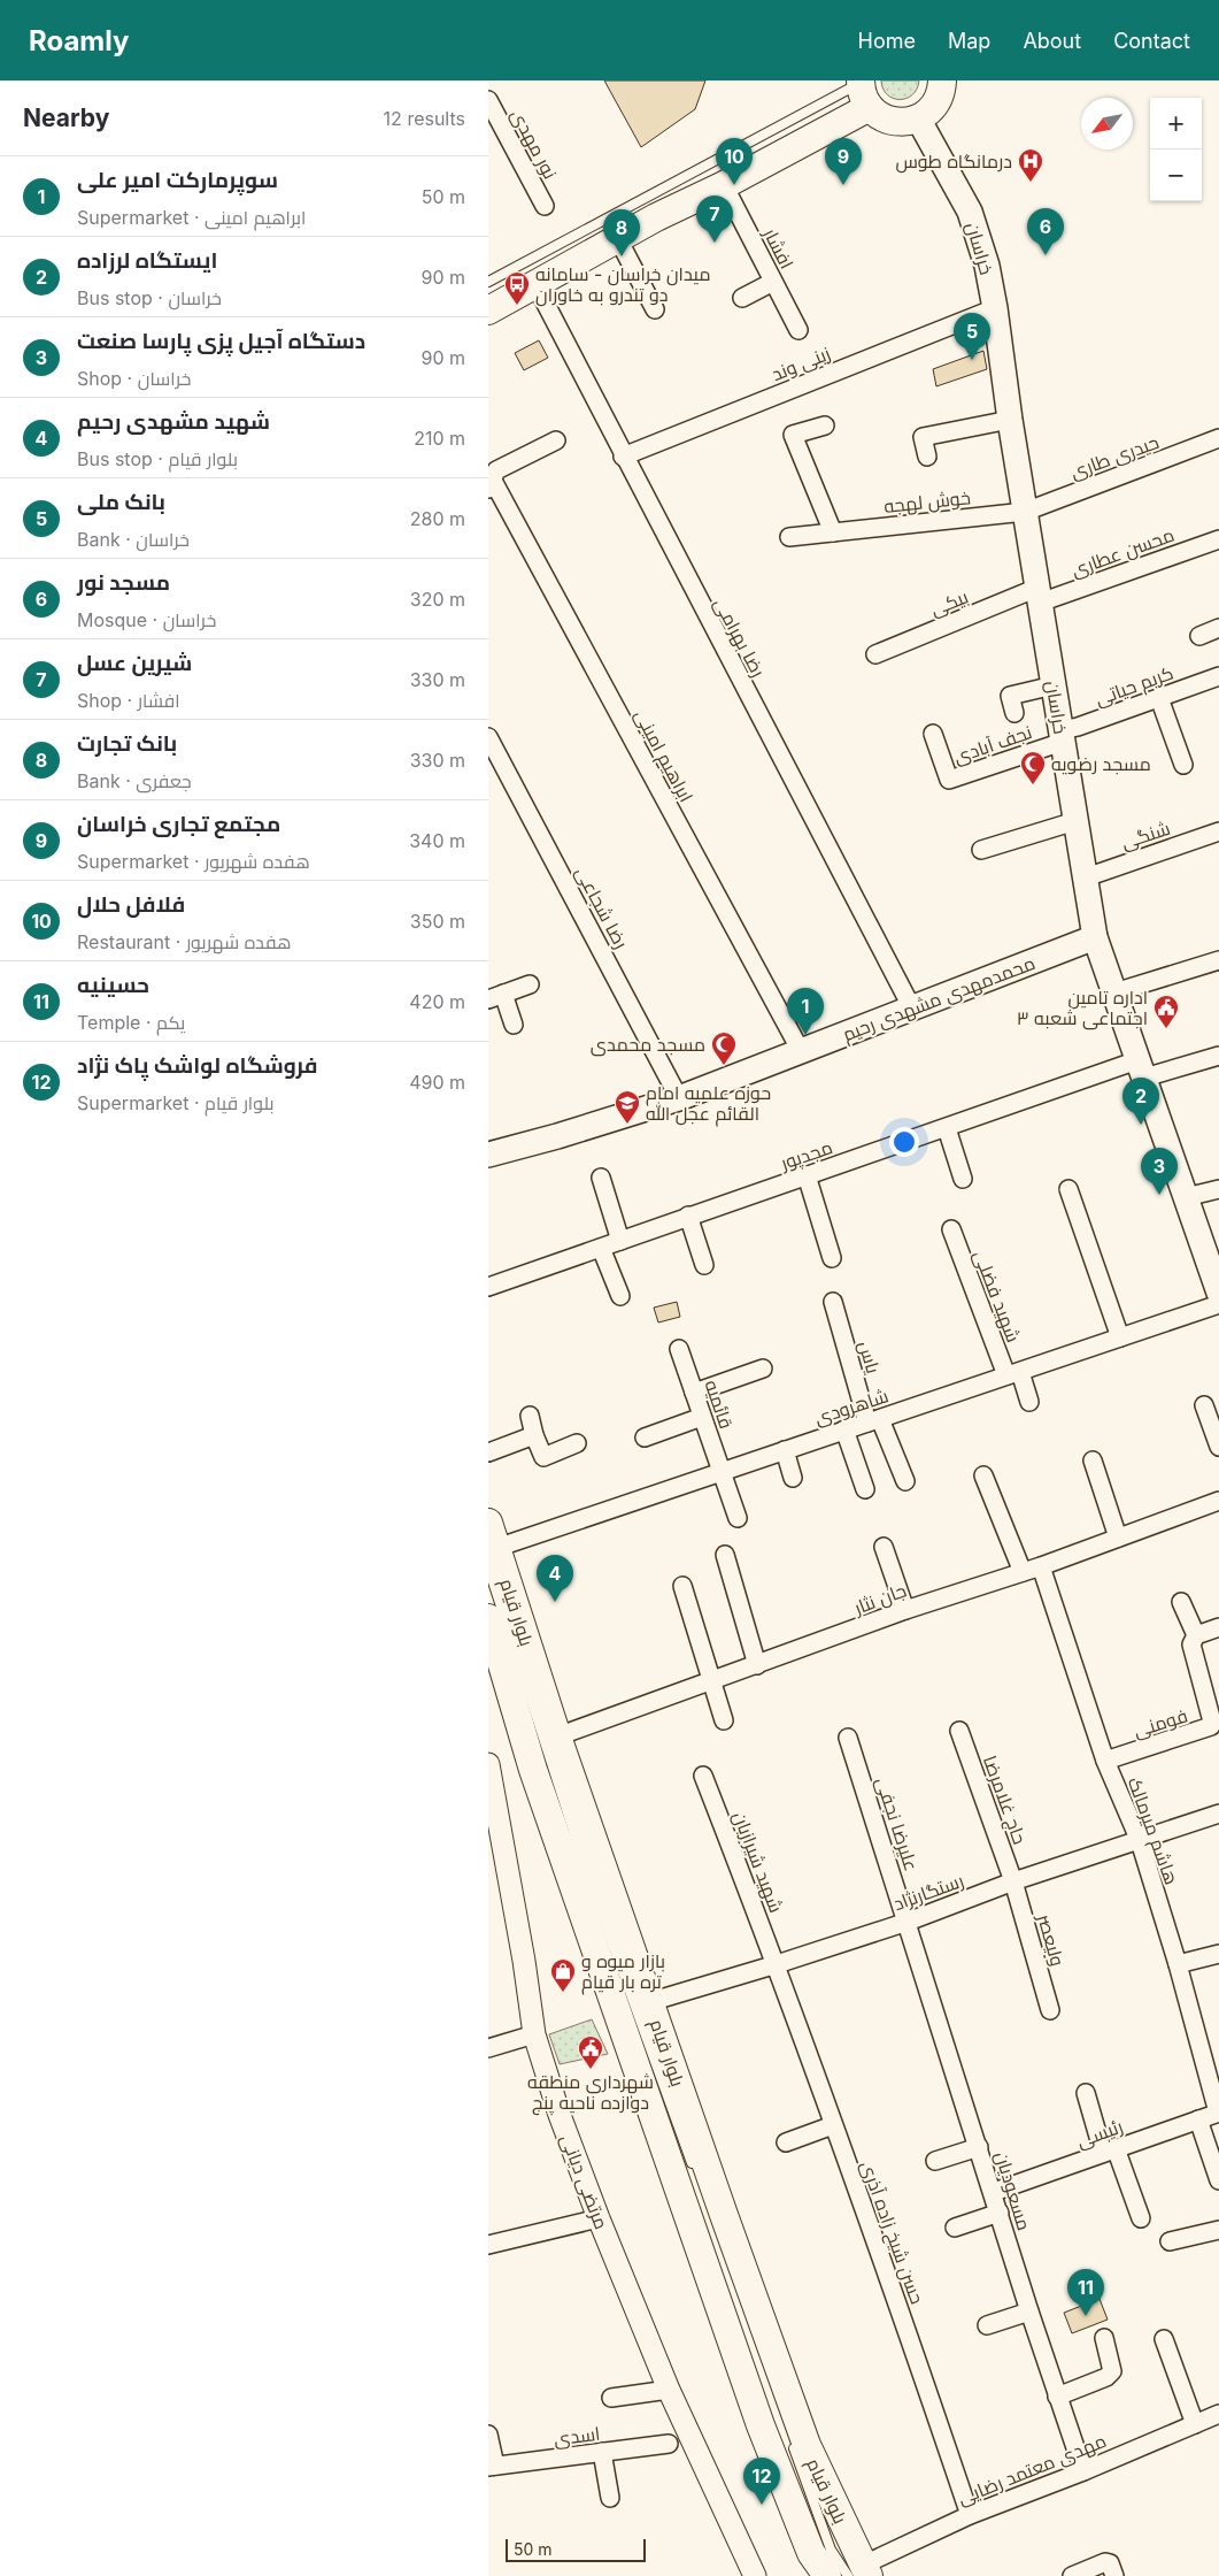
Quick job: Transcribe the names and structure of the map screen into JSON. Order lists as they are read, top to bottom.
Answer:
{
  "streets": {
    "main road": ["خراسان", "محمدمهدی مشهدی رحیم", "بلوار قیام"],
    "street": [
      "نور مهدی",
      "افشار",
      "زینی وند",
      "حیدری طاری",
      "خوش لهجه",
      "محسن عطاری",
      "بیکی",
      "رضا بهرامی",
      "کریم حیاتی",
      "نجف آبادی",
      "ابراهیم امینی",
      "شنگی",
      "رضا شجاعی",
      "مجدپور",
      "شهید فضلی",
      "یاس",
      "قائمیه",
      "شاهرودی",
      "جان نثار",
      "فومنی",
      "حاج غلامرضا",
      "علیرضا نجفی",
      "هاشم میرمالک",
      "شهید شیرازیان",
      "رستگارنژاد",
      "ولیعصر",
      "رئیسی",
      "مرتضی دیانی",
      "مسعودیان",
      "حسن شیخ زاده آذری",
      "اسدی",
      "مهدی معتمد رضایی"
    ]
  },
  "crossings": [
    ["خراسان", "زینی وند"],
    ["خراسان", "حیدری طاری"],
    ["خراسان", "خوش لهجه"],
    ["خراسان", "محسن عطاری"],
    ["خراسان", "بیکی"],
    ["خراسان", "کریم حیاتی"],
    ["خراسان", "نجف آبادی"],
    ["خراسان", "شنگی"],
    ["خراسان", "محمدمهدی مشهدی رحیم"],
    ["خراسان", "مجدپور"],
    ["زینی وند", "رضا بهرامی"],
    ["حیدری طاری", "خوش لهجه"],
    ["محسن عطاری", "بیکی"],
    ["رضا بهرامی", "محمدمهدی مشهدی رحیم"],
    ["کریم حیاتی", "نجف آبادی"],
    ["ابراهیم امینی", "محمدمهدی مشهدی رحیم"],
    ["رضا شجاعی", "محمدمهدی مشهدی رحیم"],
    ["شهید فضلی", "شاهرودی"],
    ["یاس", "شاهرودی"],
    ["قائمیه", "شاهرودی"],
    ["شاهرودی", "بلوار قیام"],
    ["جان نثار", "بلوار قیام"],
    ["جان نثار", "هاشم میرمالک"],
    ["بلوار قیام", "رستگارنژاد"],
    ["بلوار قیام", "مهدی معتمد رضایی"],
    ["فومنی", "هاشم میرمالک"],
    ["حاج غلامرضا", "رستگارنژاد"],
    ["حاج غلامرضا", "ولیعصر"],
    ["علیرضا نجفی", "رستگارنژاد"],
    ["علیرضا نجفی", "مسعودیان"],
    ["هاشم میرمالک", "رستگارنژاد"],
    ["هاشم میرمالک", "رئیسی"],
    ["شهید شیرازیان", "رستگارنژاد"],
    ["شهید شیرازیان", "حسن شیخ زاده آذری"],
    ["رستگارنژاد", "ولیعصر"],
    ["رستگارنژاد", "مسعودیان"],
    ["رستگارنژاد", "حسن شیخ زاده آذری"],
    ["رئیسی", "مسعودیان"],
    ["مسعودیان", "مهدی معتمد رضایی"],
    ["حسن شیخ زاده آذری", "مهدی معتمد رضایی"]
  ],
  "places": {
    "hospital": ["درمانگاه طوس"],
    "bus stop": ["میدان خراسان - سامانه دو تندرو به خاوران"],
    "mosque": ["مسجد رضویه", "مسجد محمدی"],
    "public building": ["اداره تامین اجتماعی شعبه ۳", "شهرداری منطقه دوازده ناحیه پنج"],
    "school or university": ["حوزه علمیه امام القائم عجل الله"],
    "shop": ["بازار میوه و تره بار قیام"]
  },
  "scale_bar": "50 m",
  "north": "bottom left",
  "page": {
    "header": "Roamly",
    "nav": [
      "Home",
      "Map",
      "About",
      "Contact"
    ],
    "heading": ["Nearby", "12 results"],
    "map_buttons": ["+", "−"],
    "pins": [
      "9",
      "10",
      "7",
      "6",
      "8",
      "5",
      "1",
      "2",
      "3",
      "4",
      "11",
      "12"
    ],
    "list": [
      {
        "mark": "1",
        "name": "سوپرمارکت امیر علی",
        "note": "Supermarket · ابراهیم امینی",
        "value": "50 m"
      },
      {
        "mark": "2",
        "name": "ایستگاه لرزاده",
        "note": "Bus stop · خراسان",
        "value": "90 m"
      },
      {
        "mark": "3",
        "name": "دستگاه آجیل پزی پارسا صنعت",
        "note": "Shop · خراسان",
        "value": "90 m"
      },
      {
        "mark": "4",
        "name": "شهید مشهدی رحیم",
        "note": "Bus stop · بلوار قیام",
        "value": "210 m"
      },
      {
        "mark": "5",
        "name": "بانک ملی",
        "note": "Bank · خراسان",
        "value": "280 m"
      },
      {
        "mark": "6",
        "name": "مسجد نور",
        "note": "Mosque · خراسان",
        "value": "320 m"
      },
      {
        "mark": "7",
        "name": "شیرین عسل",
        "note": "Shop · افشار",
        "value": "330 m"
      },
      {
        "mark": "8",
        "name": "بانک تجارت",
        "note": "Bank · جعفری",
        "value": "330 m"
      },
      {
        "mark": "9",
        "name": "مجتمع تجاری خراسان",
        "note": "Supermarket · هفده شهریور",
        "value": "340 m"
      },
      {
        "mark": "10",
        "name": "فلافل حلال",
        "note": "Restaurant · هفده شهریور",
        "value": "350 m"
      },
      {
        "mark": "11",
        "name": "حسینیه",
        "note": "Temple · یکم",
        "value": "420 m"
      },
      {
        "mark": "12",
        "name": "فروشگاه لواشک پاک نژاد",
        "note": "Supermarket · بلوار قیام",
        "value": "490 m"
      }
    ],
    "scale": "50 m"
  }
}
